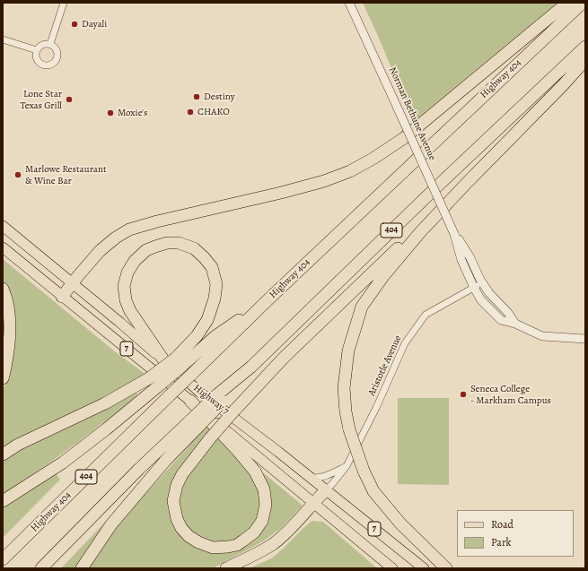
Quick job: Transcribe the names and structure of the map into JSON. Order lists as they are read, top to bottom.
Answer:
{
  "streets": {
    "highway": ["Highway 404", "404"],
    "main road": ["7", "Highway 7"],
    "street": ["Norman Bethune Avenue", "Aristotle Avenue"]
  },
  "crossings": [
    ["Norman Bethune Avenue", "Aristotle Avenue"],
    ["Aristotle Avenue", "Highway 7"]
  ],
  "places": [
    "Dayali",
    "Destiny",
    "Lone Star Texas Grill",
    "CHAKO",
    "Moxie's",
    "Marlowe Restaurant & Wine Bar",
    "Seneca College - Markham Campus"
  ],
  "legend": ["Road", "Park"]
}
